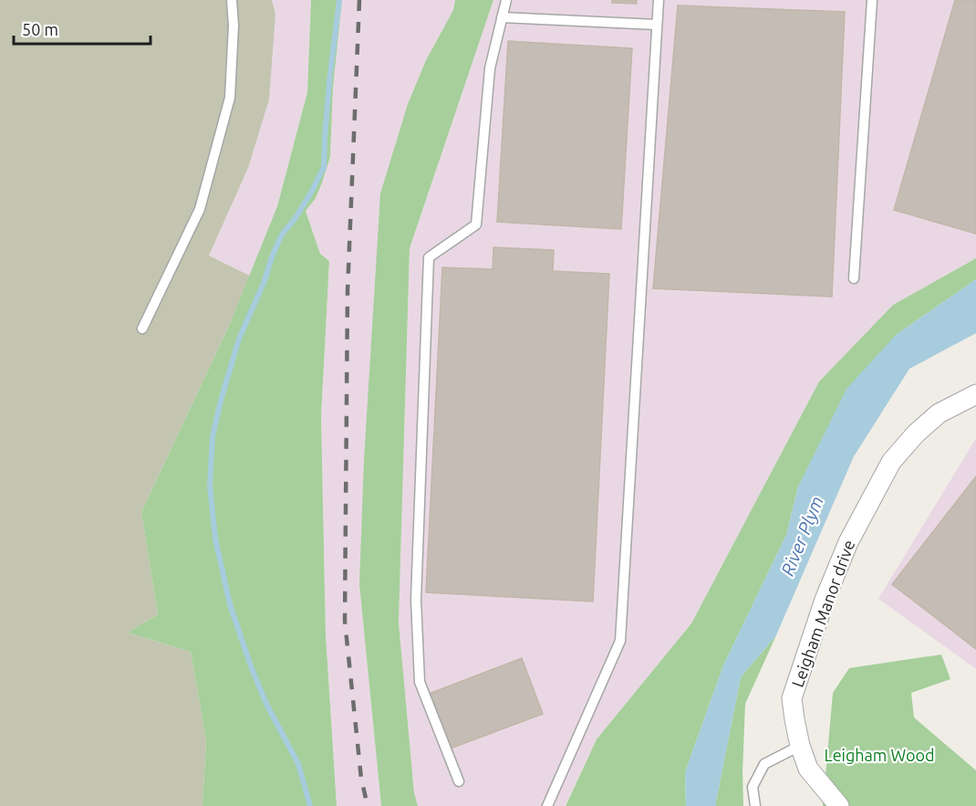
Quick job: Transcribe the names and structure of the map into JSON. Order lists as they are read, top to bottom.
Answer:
{
  "streets": {
    "street": ["Leigham Manor drive"]
  },
  "water": ["River Plym"],
  "parks": ["Leigham Wood"],
  "scale_bar": "50 m"
}
